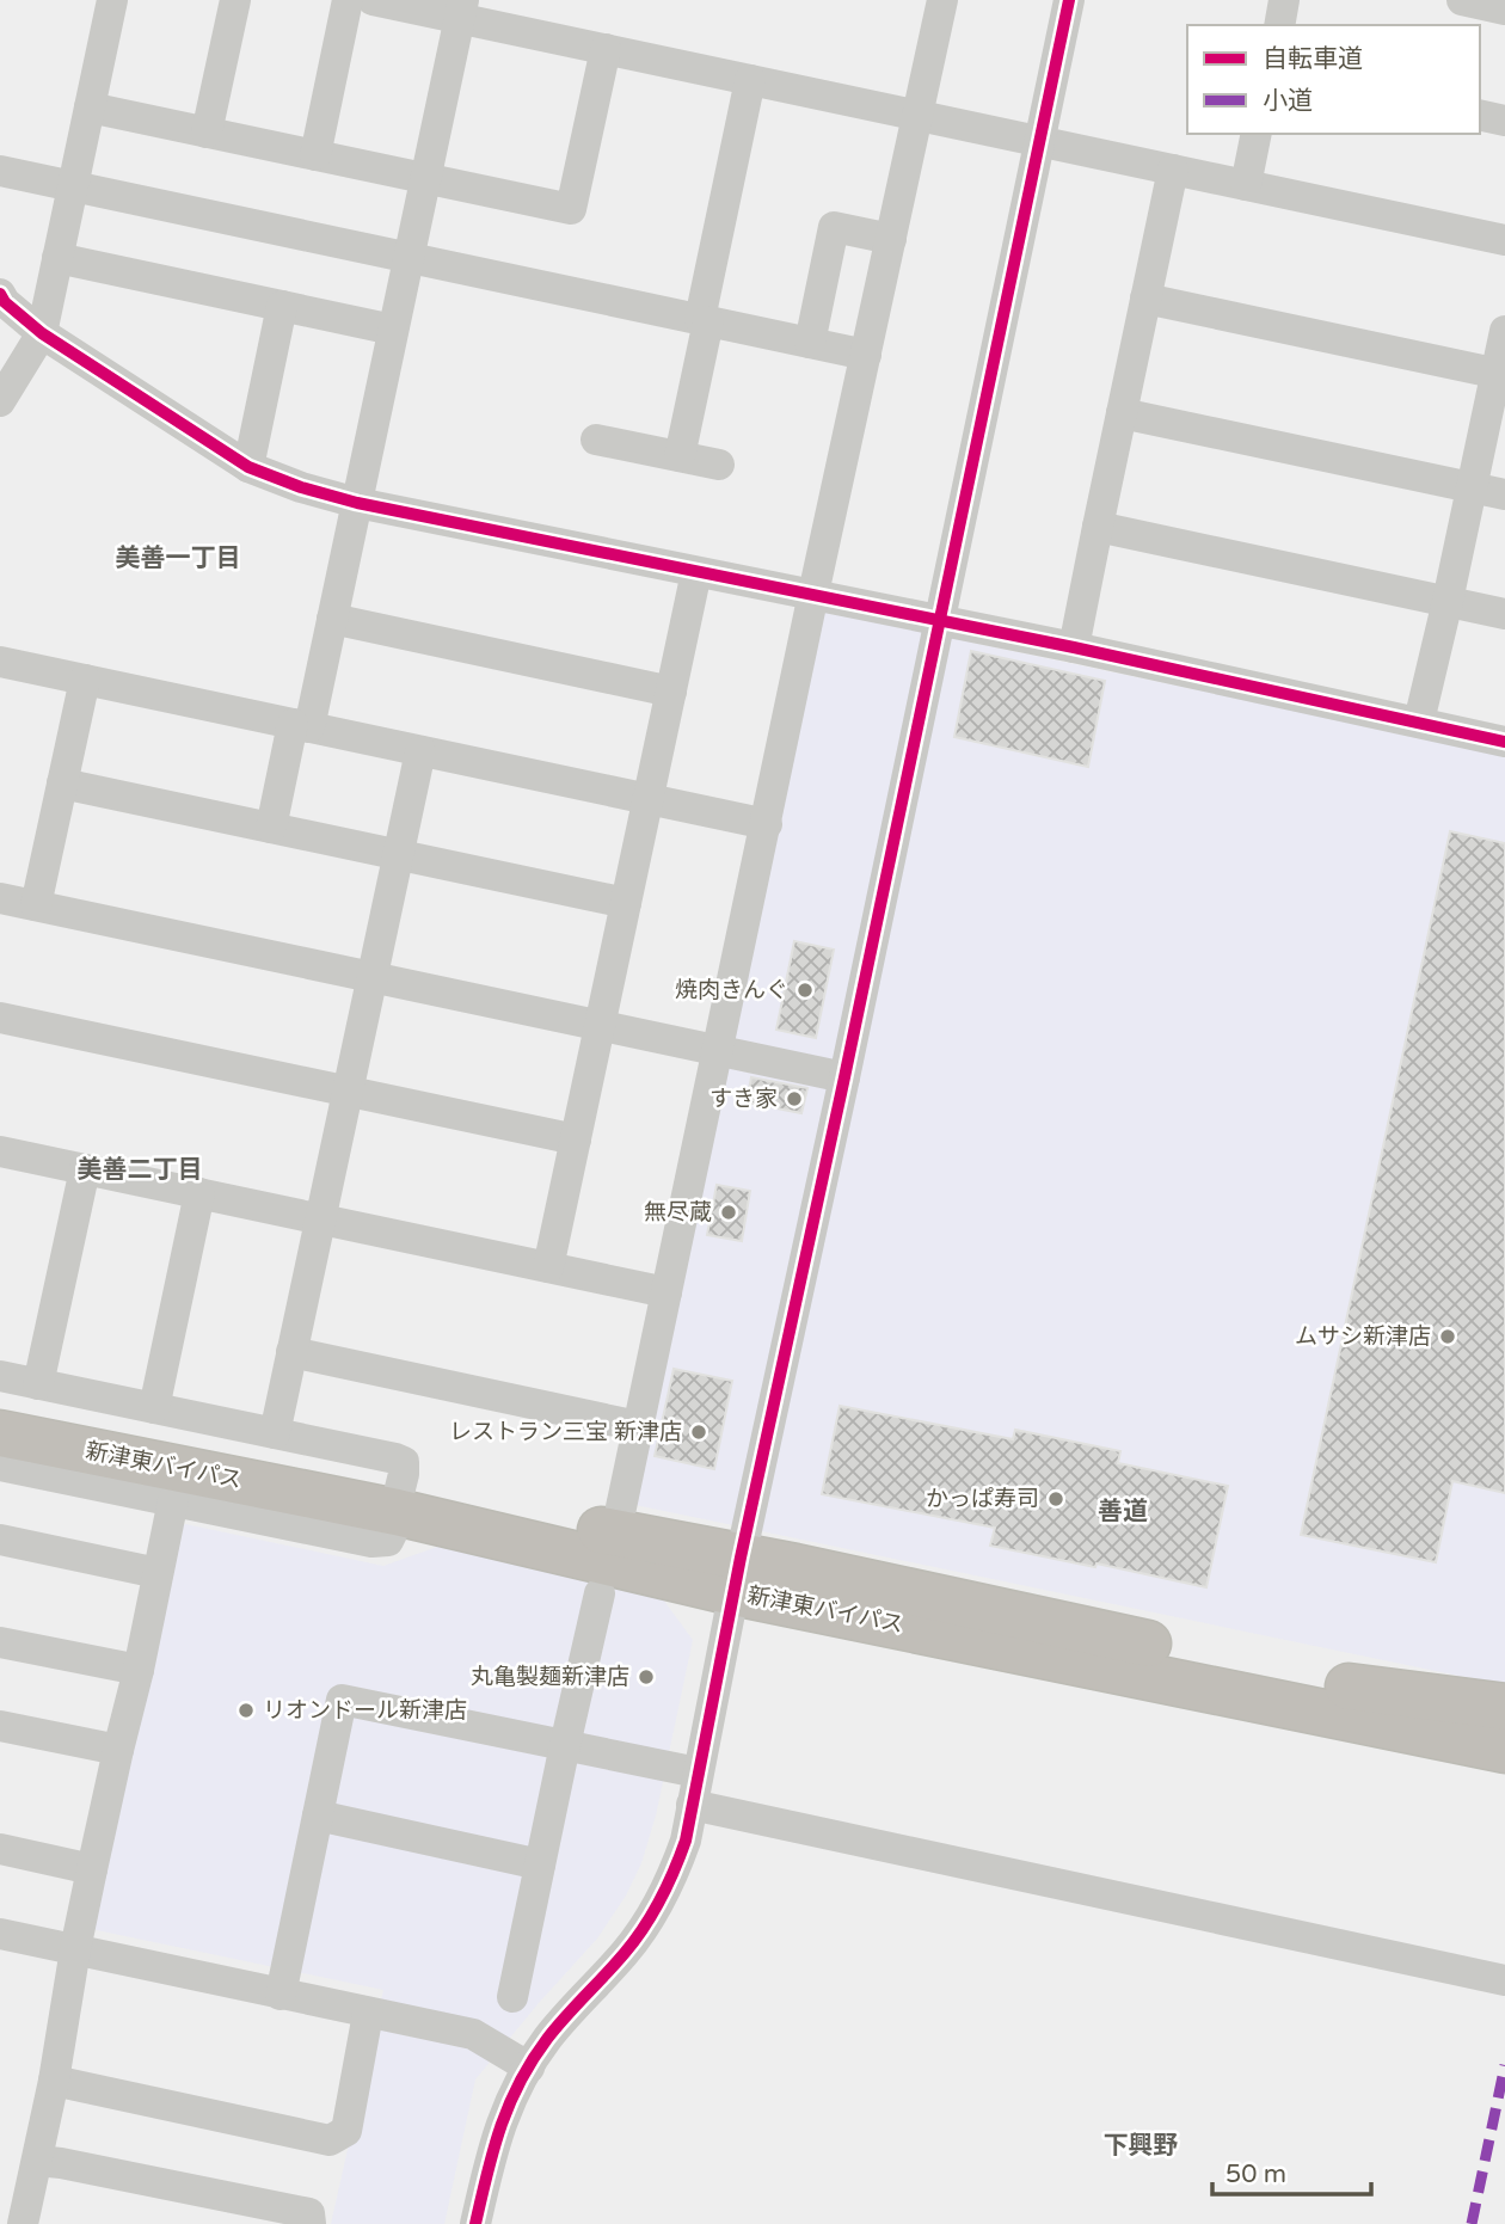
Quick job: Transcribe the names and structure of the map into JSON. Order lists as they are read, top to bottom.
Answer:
{
  "streets": {
    "highway": ["新津東バイパス"]
  },
  "districts": [
    "美善一丁目",
    "美善二丁目",
    "善道",
    "下興野"
  ],
  "places": [
    "焼肉きんぐ",
    "すき家",
    "無尽蔵",
    "ムサシ新津店",
    "レストラン三宝 新津店",
    "かっぱ寿司",
    "丸亀製麺新津店",
    "リオンドール新津店"
  ],
  "legend": ["自転車道", "小道"],
  "scale_bar": "50 m"
}
